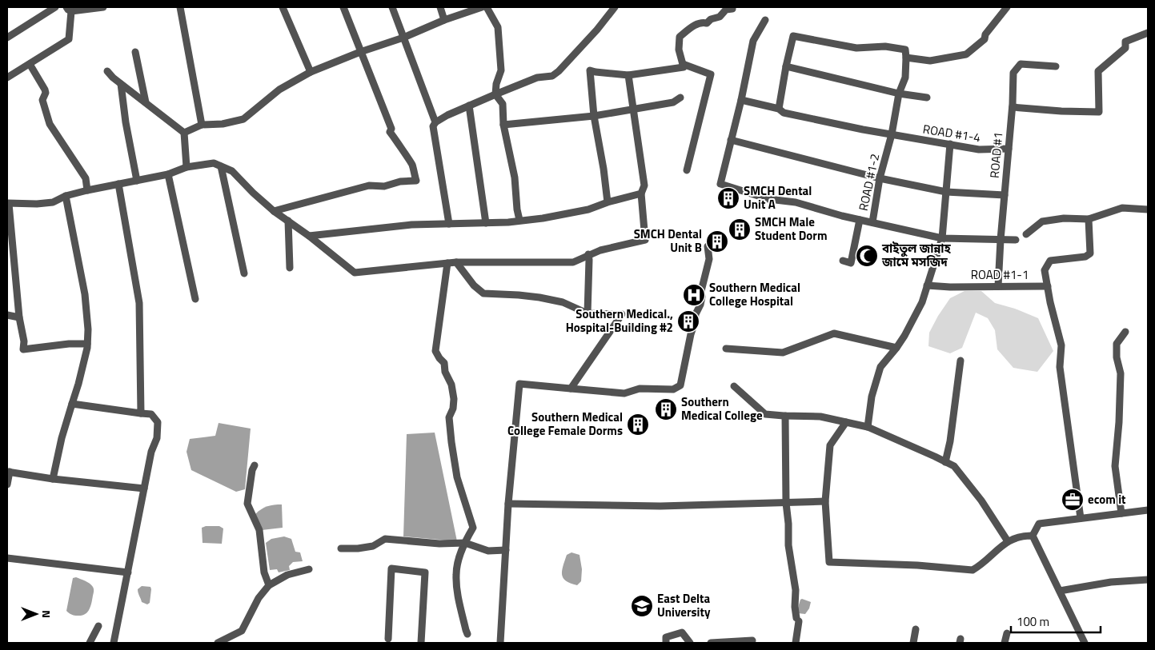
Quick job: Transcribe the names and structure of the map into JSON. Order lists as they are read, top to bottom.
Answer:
{
  "streets": {
    "street": [
      "ROAD #1-4",
      "ROAD #1",
      "ROAD #1-2",
      "ROAD #1-1"
    ]
  },
  "crossings": [
    ["ROAD #1-4", "ROAD #1"],
    ["ROAD #1-4", "ROAD #1-2"],
    ["ROAD #1", "ROAD #1-1"]
  ],
  "places": {
    "building": [
      "SMCH Dental Unit A",
      "SMCH Male Student Dorm",
      "SMCH Dental Unit B",
      "Southern Medical., Hospital-Building #2",
      "Southern Medical College",
      "Southern Medical College Female Dorms"
    ],
    "mosque": ["বাইতুল জান্নাহ জামে মসজিদ"],
    "hospital": ["Southern Medical College Hospital"],
    "office": ["ecom it"],
    "school or university": ["East Delta University"]
  },
  "scale_bar": "100 m",
  "north": "right"
}
